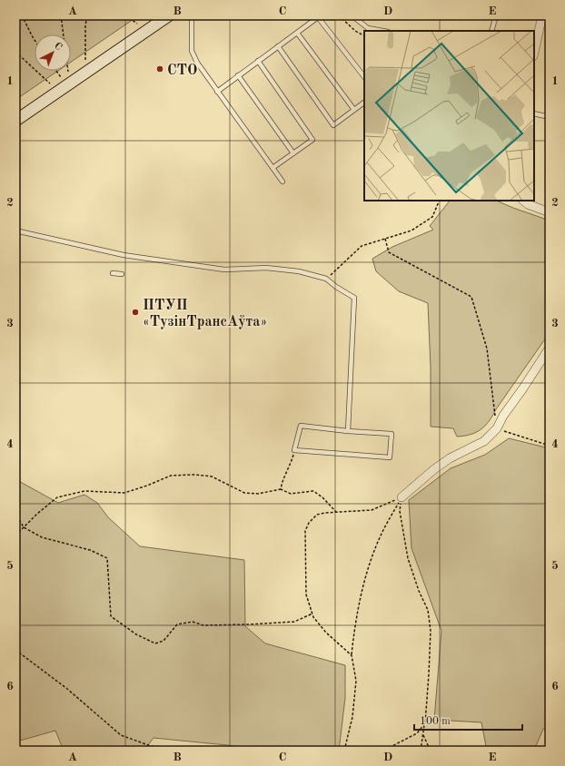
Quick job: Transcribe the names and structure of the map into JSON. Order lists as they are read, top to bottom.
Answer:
{
  "places": ["СТО", "ПТУП «ТузінТрансАўта»"],
  "scale_bar": "100 m",
  "north": "top right",
  "grid": {
    "columns": [
      "A",
      "B",
      "C",
      "D",
      "E"
    ],
    "rows": [
      "1",
      "2",
      "3",
      "4",
      "5",
      "6"
    ]
  }
}
